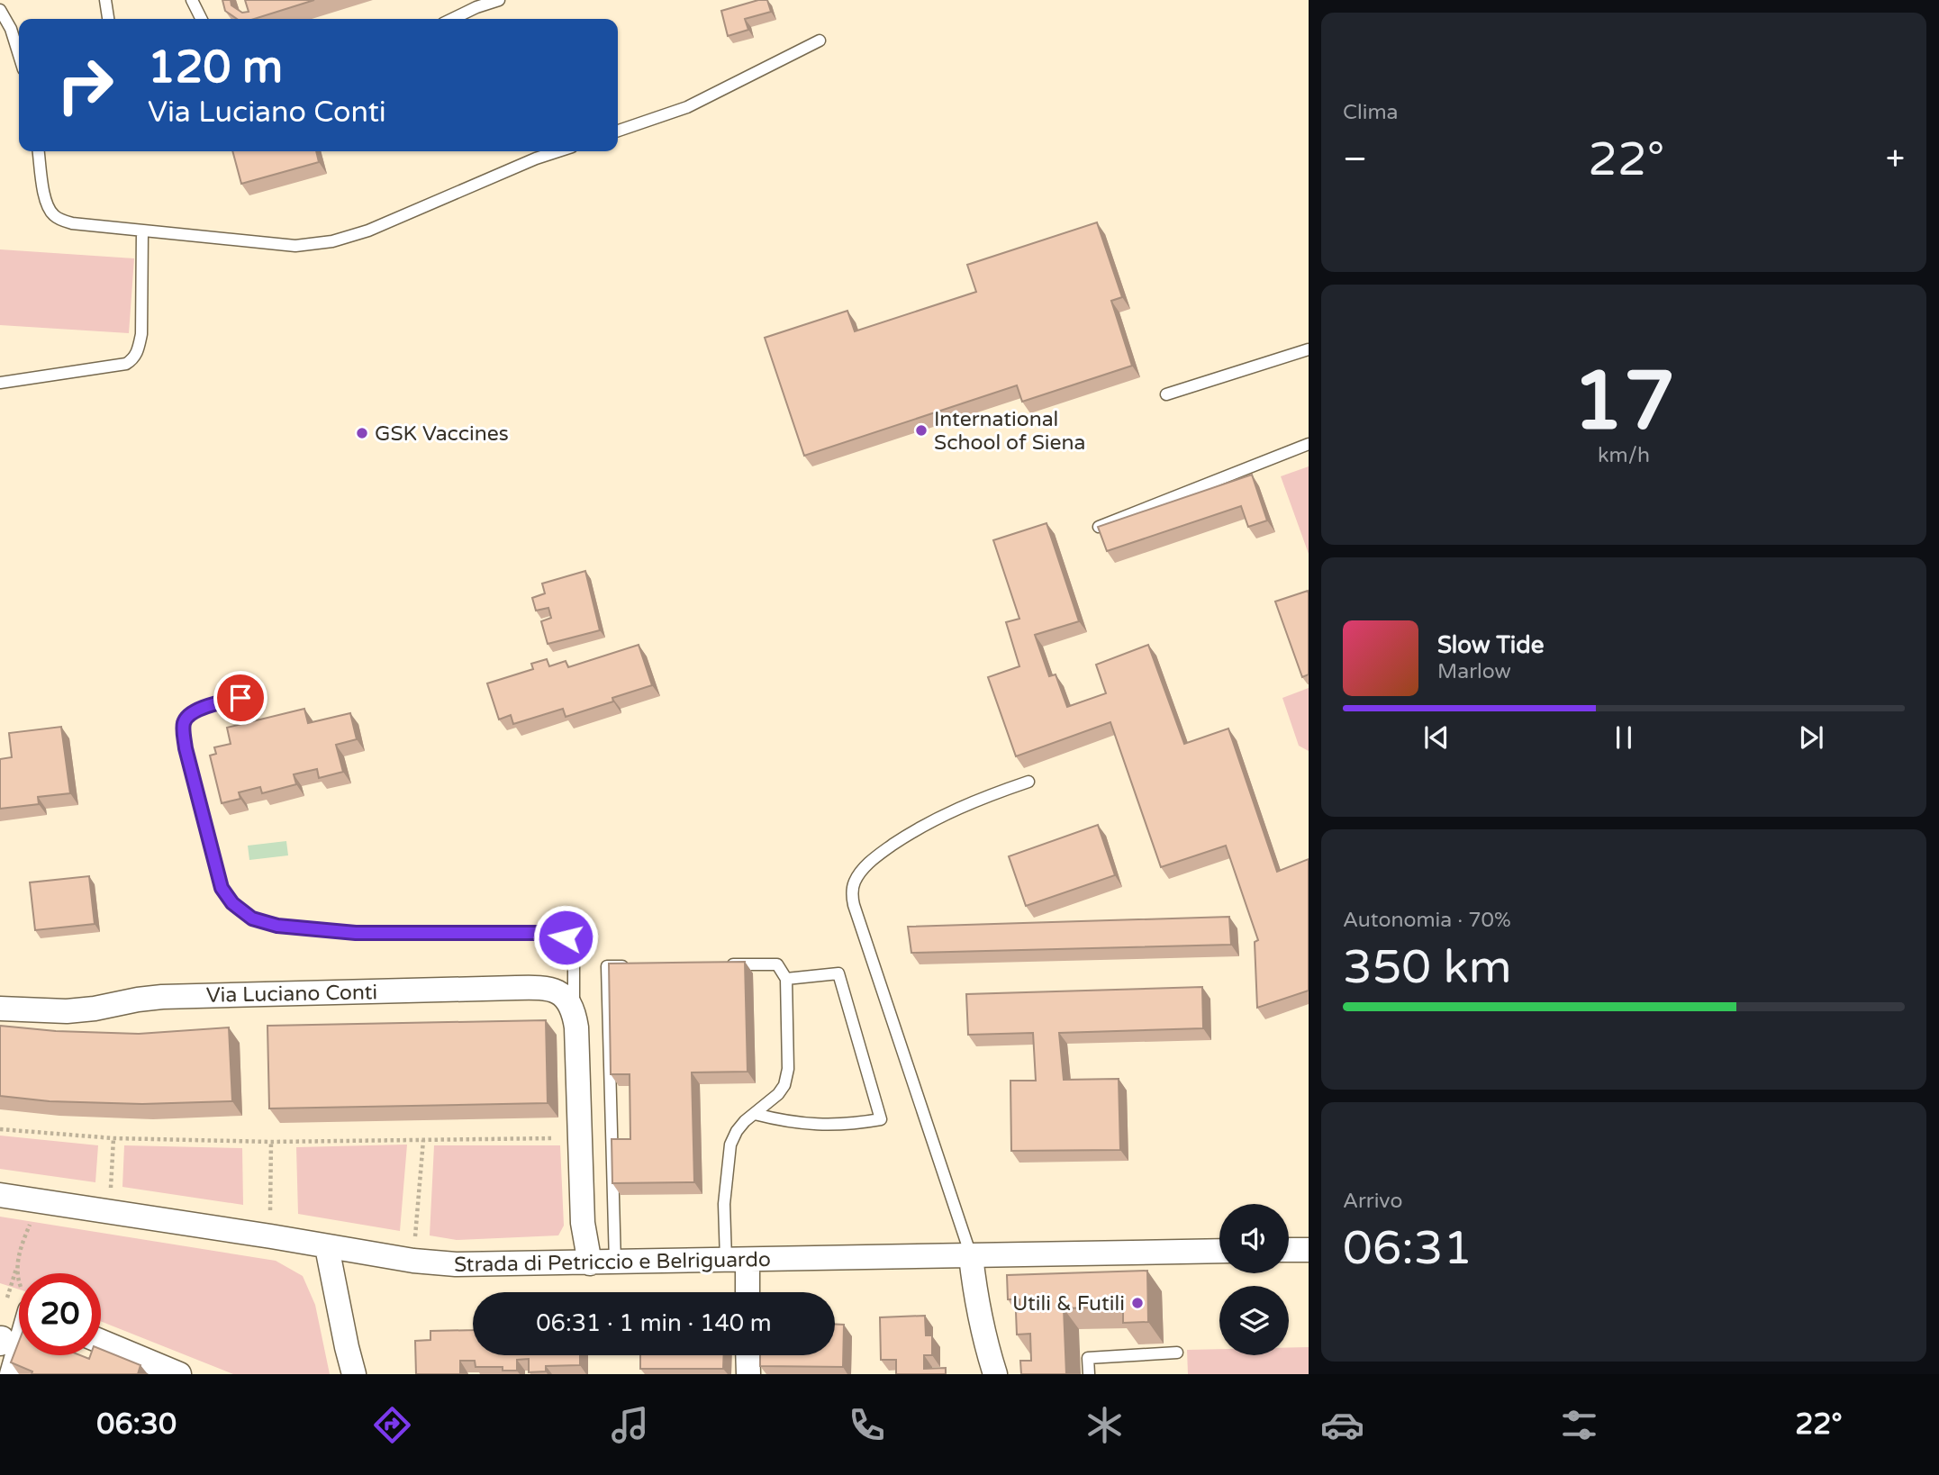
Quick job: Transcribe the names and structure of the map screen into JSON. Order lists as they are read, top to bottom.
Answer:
{
  "streets": {
    "street": ["Via Luciano Conti", "Strada di Petriccio e Belriguardo"]
  },
  "places": ["International School of Siena", "GSK Vaccines", "Utili & Futili"],
  "page": {
    "tile": [
      "Clima",
      ["17", "km/h"],
      ["Autonomia · 70%", "350 km"],
      ["Arrivo", "06:31"]
    ],
    "turn": ["120 m", "Via Luciano Conti"],
    "heat": ["−", "22°", "+"],
    "song": ["Slow Tide", "Marlow"],
    "limit": "20",
    "trip": "06:31 · 1 min · 140 m",
    "tabs": ["06:30", "22°"]
  }
}
